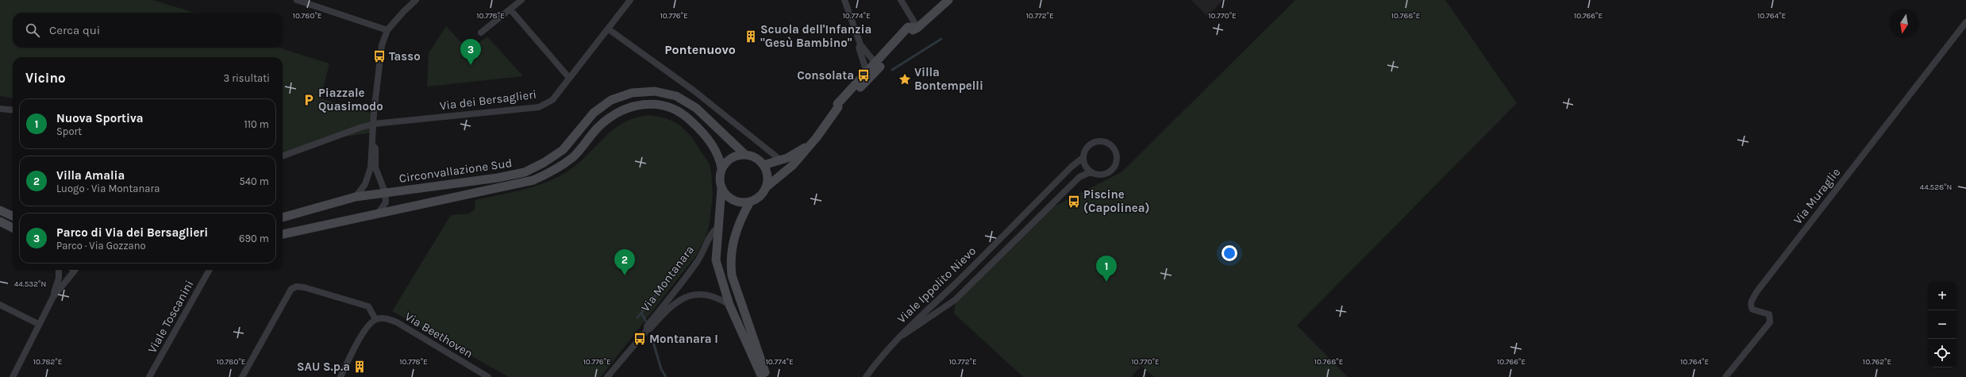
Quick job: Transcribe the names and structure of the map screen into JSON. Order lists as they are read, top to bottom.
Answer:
{
  "streets": {
    "main road": ["Circonvallazione Sud"],
    "street": [
      "Via dei Bersaglieri",
      "Via Muraglie",
      "Via Montanara",
      "Viale Ippolito Nievo",
      "Viale Toscanini",
      "Via Beethoven"
    ]
  },
  "crossings": [
    ["Circonvallazione Sud", "Via Montanara"]
  ],
  "districts": ["Pontenuovo"],
  "places": {
    "building": ["Scuola dell'Infanzia \"Gesù Bambino\"", "SAU S.p.a"],
    "bus stop": [
      "Tasso",
      "Consolata",
      "Piscine (Capolinea)",
      "Montanara I"
    ],
    "place": ["Villa Bontempelli"],
    "parking": ["Piazzale Quasimodo"]
  },
  "north": "bottom",
  "page": {
    "search": "Cerca qui",
    "pins": ["3", "2", "1"],
    "heading": ["Vicino", "3 risultati"],
    "list": [
      {
        "mark": "1",
        "name": "Nuova Sportiva",
        "note": "Sport",
        "value": "110 m"
      },
      {
        "mark": "2",
        "name": "Villa Amalia",
        "note": "Luogo · Via Montanara",
        "value": "540 m"
      },
      {
        "mark": "3",
        "name": "Parco di Via dei Bersaglieri",
        "note": "Parco · Via Gozzano",
        "value": "690 m"
      }
    ],
    "map_buttons": ["+", "−"]
  },
  "coordinates": [
    "10.764°E",
    "10.780°E",
    "10.778°E",
    "10.776°E",
    "10.774°E",
    "10.772°E",
    "10.770°E",
    "10.768°E",
    "10.766°E",
    "44.528°N",
    "44.532°N",
    "10.782°E",
    "10.762°E"
  ]
}
